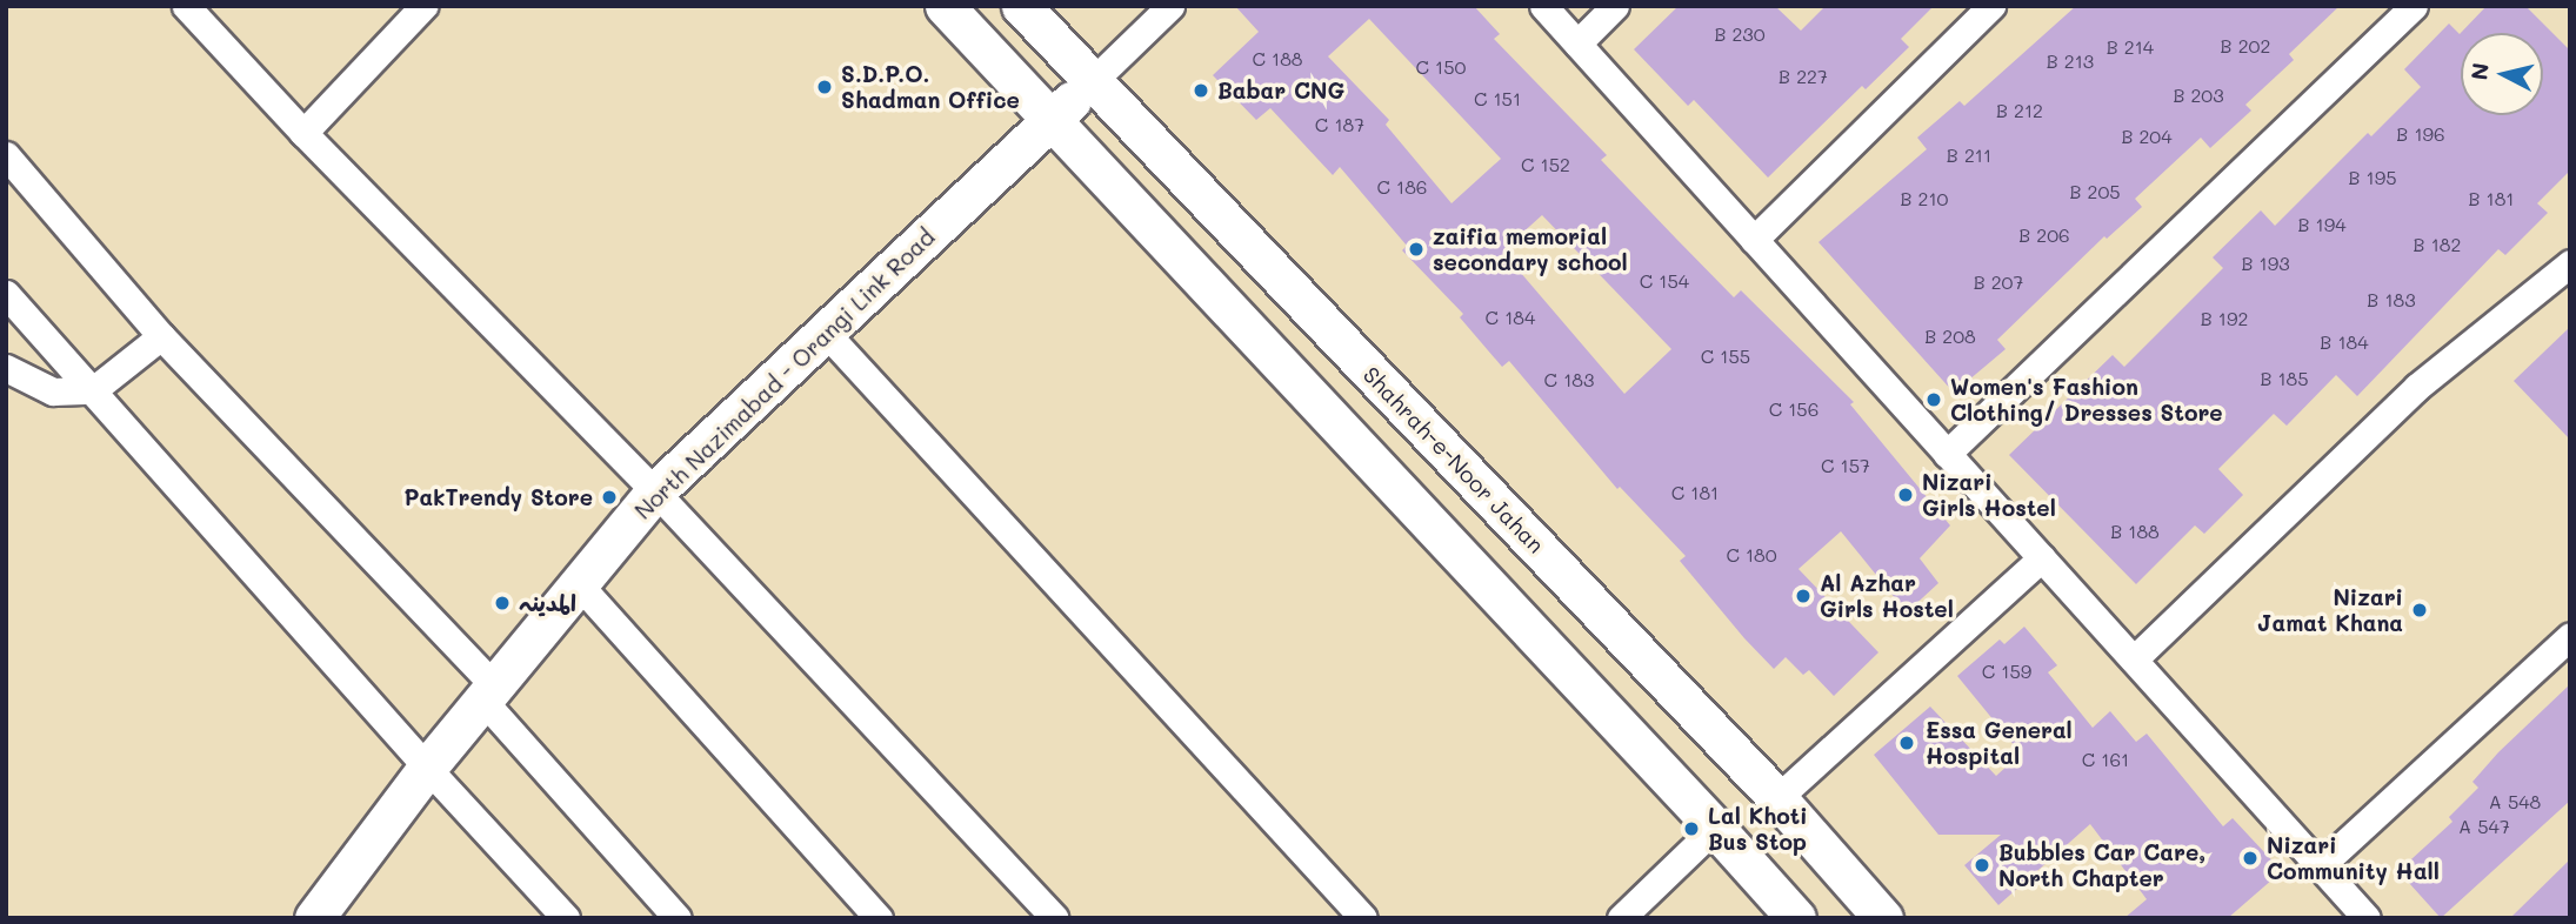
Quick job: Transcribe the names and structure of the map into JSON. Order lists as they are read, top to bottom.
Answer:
{
  "streets": {
    "main road": ["North Nazimabad - Orangi Link Road", "Shahrah-e-Noor Jahan"]
  },
  "crossings": [
    ["North Nazimabad - Orangi Link Road", "Shahrah-e-Noor Jahan"]
  ],
  "places": [
    "S.D.P.O. Shadman Office",
    "Babar CNG",
    "zaifia memorial secondary school",
    "Women's Fashion Clothing/ Dresses Store",
    "Nizari Girls Hostel",
    "PakTrendy Store",
    "Al Azhar Girls Hostel",
    "المدینہ",
    "Nizari Jamat Khana",
    "Essa General Hospital",
    "Lal Khoti Bus Stop",
    "Nizari Community Hall",
    "Bubbles Car Care, North Chapter"
  ],
  "house_numbers": [
    "B 230",
    "B 202",
    "B 214",
    "C 188",
    "B 213",
    "C 150",
    "B 227",
    "B 203",
    "C 151",
    "B 212",
    "C 187",
    "B 196",
    "B 204",
    "B 211",
    "C 152",
    "B 195",
    "C 186",
    "B 205",
    "B 210",
    "B 181",
    "B 194",
    "B 206",
    "B 182",
    "B 193",
    "C 154",
    "B 207",
    "B 183",
    "C 184",
    "B 192",
    "B 208",
    "B 184",
    "C 155",
    "B 185",
    "C 183",
    "C 156",
    "C 157",
    "C 181",
    "B 188",
    "C 180",
    "C 159",
    "C 161",
    "A 548",
    "A 547"
  ],
  "north": "left"
}
